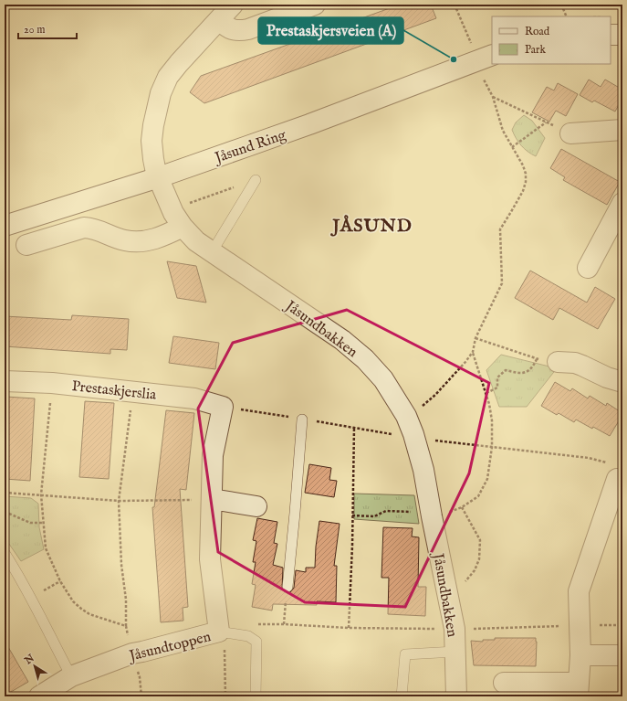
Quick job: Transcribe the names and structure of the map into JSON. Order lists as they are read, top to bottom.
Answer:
{
  "streets": {
    "street": [
      "Jåsund Ring",
      "Jåsundbakken",
      "Prestaskjerslia",
      "Jåsundtoppen"
    ]
  },
  "crossings": [
    ["Jåsund Ring", "Jåsundbakken"],
    ["Prestaskjerslia", "Jåsundtoppen"]
  ],
  "districts": ["JÅSUND"],
  "places": ["Prestaskjersveien (A)"],
  "legend": ["Road", "Park"],
  "scale_bar": "20 m",
  "north": "top left"
}
